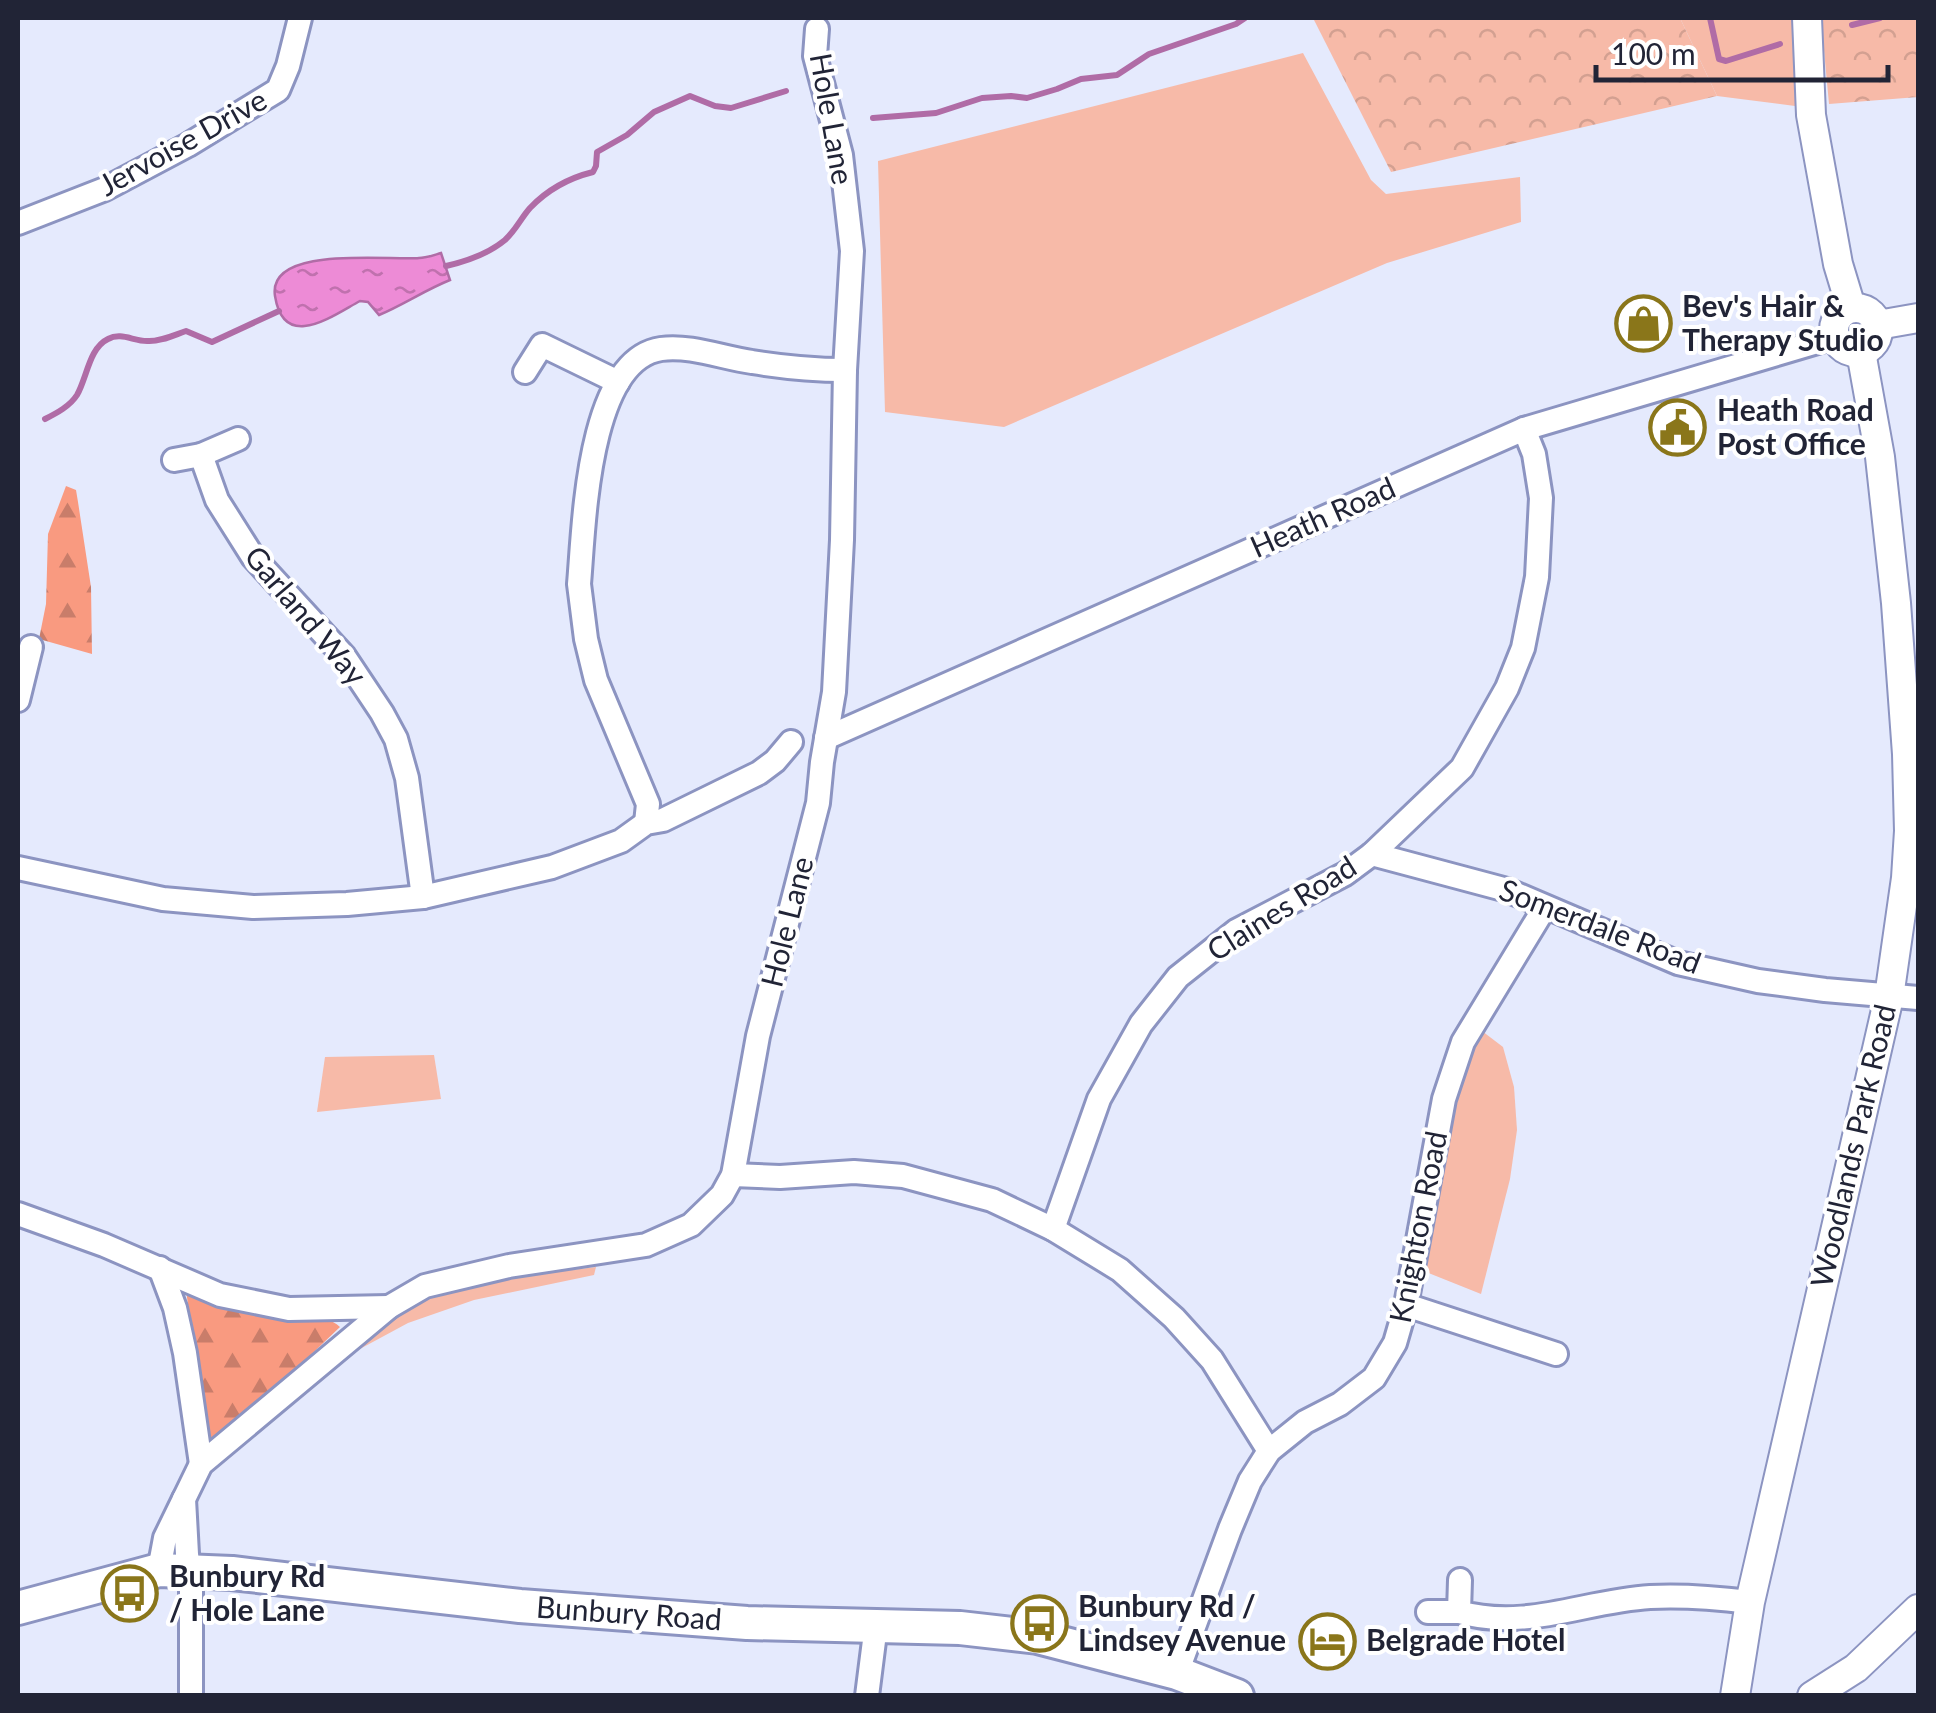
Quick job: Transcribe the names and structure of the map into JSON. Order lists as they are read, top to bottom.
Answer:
{
  "streets": {
    "main road": ["Bunbury Road"],
    "street": [
      "Hole Lane",
      "Jervoise Drive",
      "Heath Road",
      "Garland Way",
      "Claines Road",
      "Somerdale Road",
      "Woodlands Park Road",
      "Knighton Road"
    ]
  },
  "crossings": [
    ["Hole Lane", "Heath Road"],
    ["Hole Lane", "Bunbury Road"],
    ["Heath Road", "Claines Road"],
    ["Heath Road", "Woodlands Park Road"],
    ["Claines Road", "Somerdale Road"],
    ["Somerdale Road", "Woodlands Park Road"],
    ["Somerdale Road", "Knighton Road"],
    ["Knighton Road", "Bunbury Road"]
  ],
  "places": {
    "shop": ["Bev's Hair & Therapy Studio"],
    "public building": ["Heath Road Post Office"],
    "bus stop": ["Bunbury Rd / Hole Lane", "Bunbury Rd / Lindsey Avenue"],
    "hotel": ["Belgrade Hotel"]
  },
  "scale_bar": "100 m"
}
